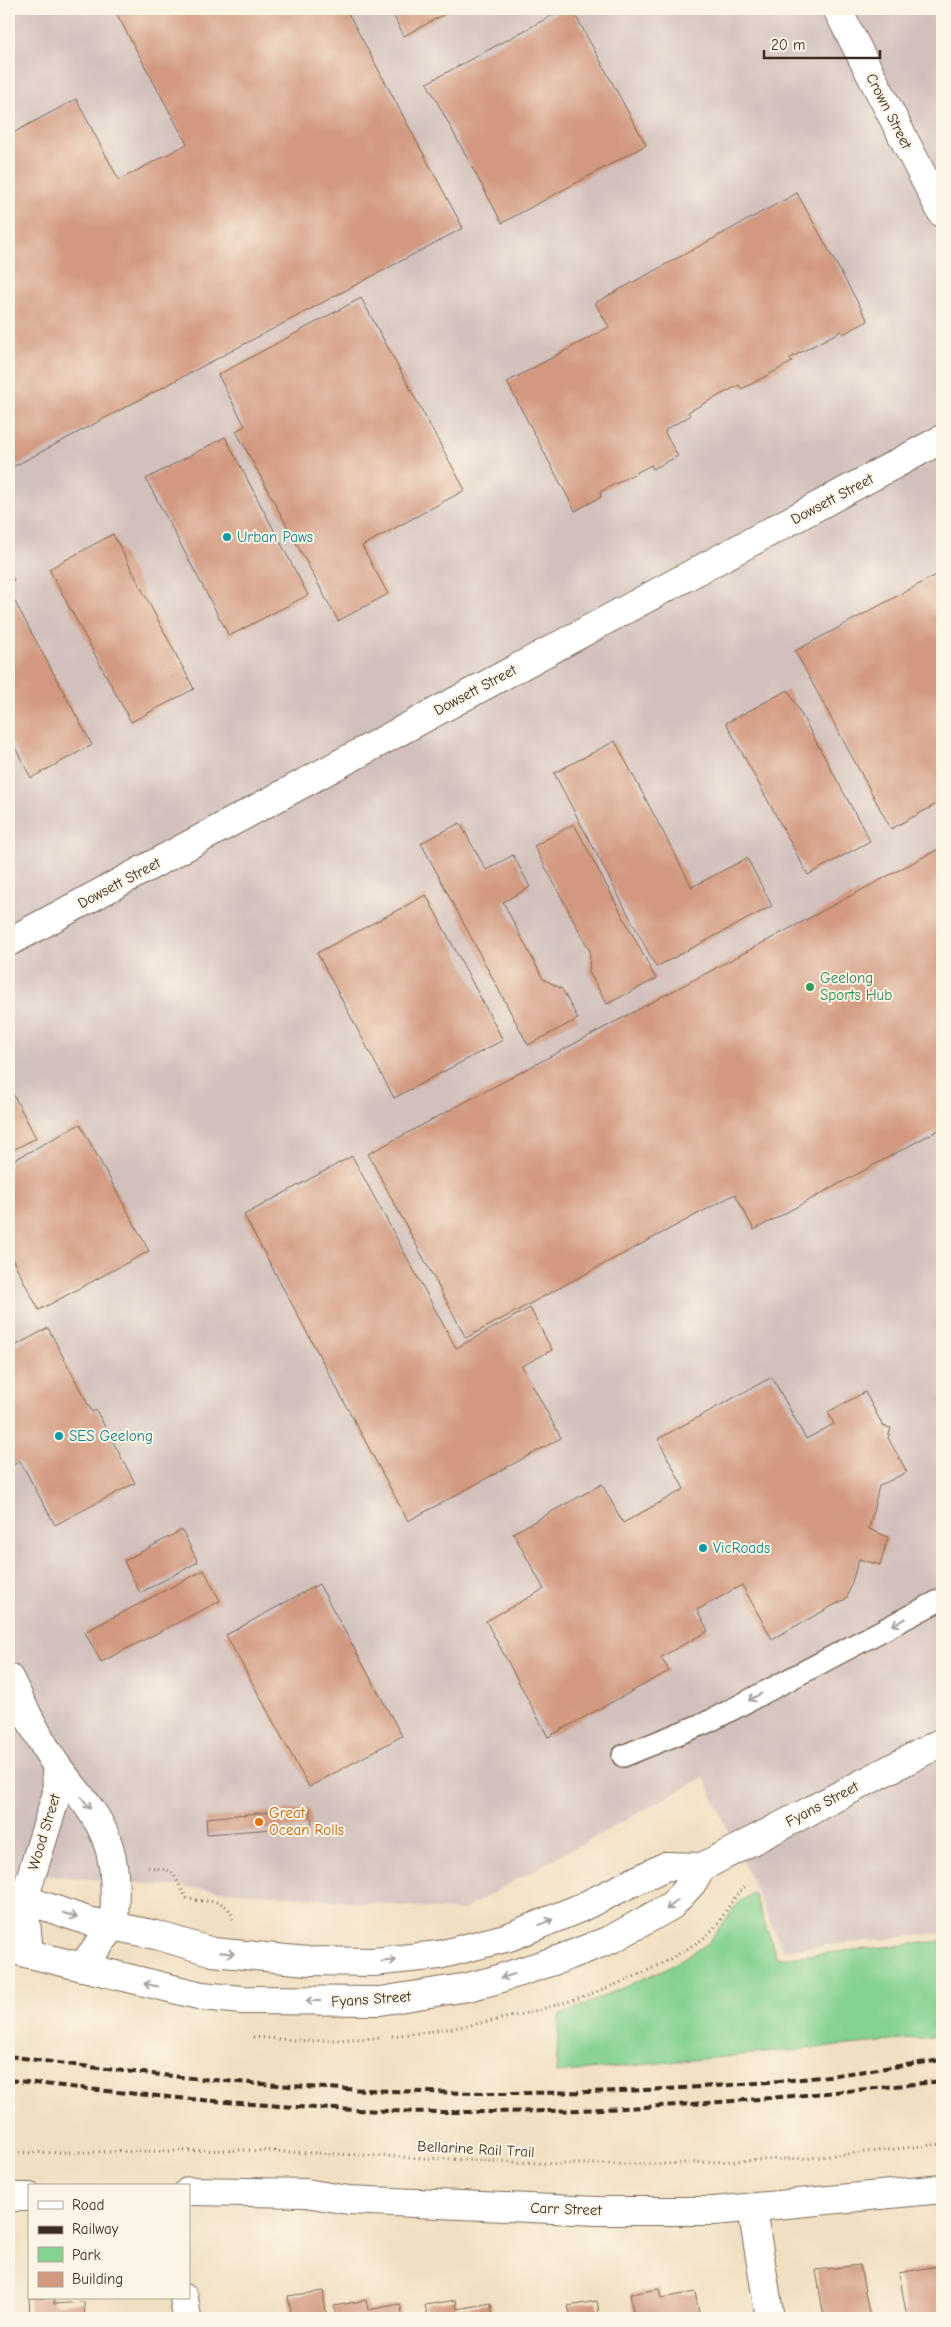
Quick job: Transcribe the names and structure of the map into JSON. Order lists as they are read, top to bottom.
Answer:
{
  "streets": {
    "street": [
      "Crown Street",
      "Dowsett Street",
      "Fyans Street",
      "Wood Street",
      "Carr Street"
    ],
    "path": ["Bellarine Rail Trail"]
  },
  "crossings": [
    ["Fyans Street", "Wood Street"]
  ],
  "one_way": ["Wood Street"],
  "places": [
    "Urban Paws",
    "Geelong Sports Hub",
    "SES Geelong",
    "VicRoads",
    "Great Ocean Rolls"
  ],
  "legend": [
    "Road",
    "Railway",
    "Park",
    "Building"
  ],
  "scale_bar": "20 m"
}
